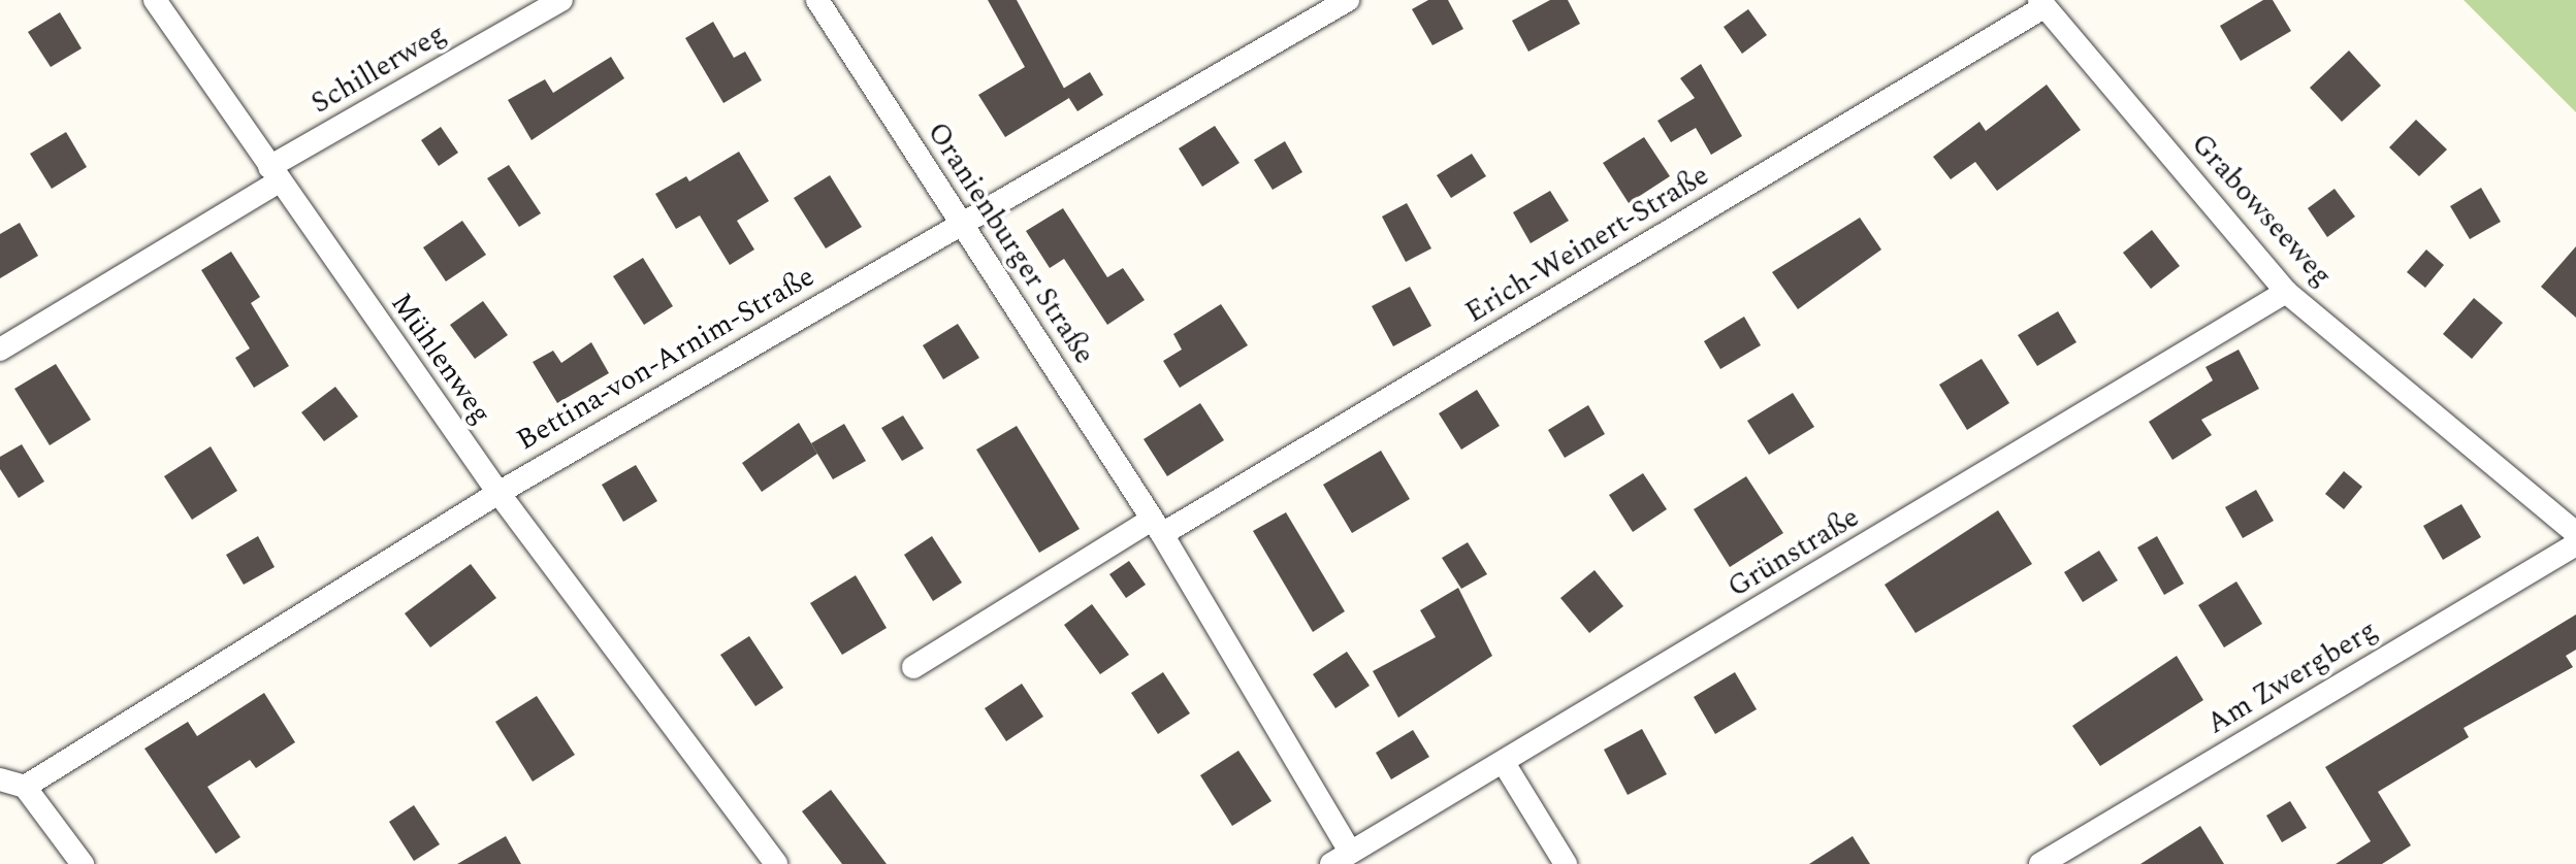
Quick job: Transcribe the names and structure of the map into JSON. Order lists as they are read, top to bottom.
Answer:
{
  "streets": {
    "street": [
      "Schillerweg",
      "Grabowseeweg",
      "Oranienburger Straße",
      "Erich-Weinert-Straße",
      "Mühlenweg",
      "Bettina-von-Arnim-Straße",
      "Grünstraße",
      "Am Zwergberg"
    ]
  },
  "crossings": [
    ["Schillerweg", "Mühlenweg"],
    ["Grabowseeweg", "Erich-Weinert-Straße"],
    ["Grabowseeweg", "Grünstraße"],
    ["Oranienburger Straße", "Erich-Weinert-Straße"],
    ["Oranienburger Straße", "Bettina-von-Arnim-Straße"],
    ["Oranienburger Straße", "Grünstraße"],
    ["Mühlenweg", "Bettina-von-Arnim-Straße"]
  ]
}
